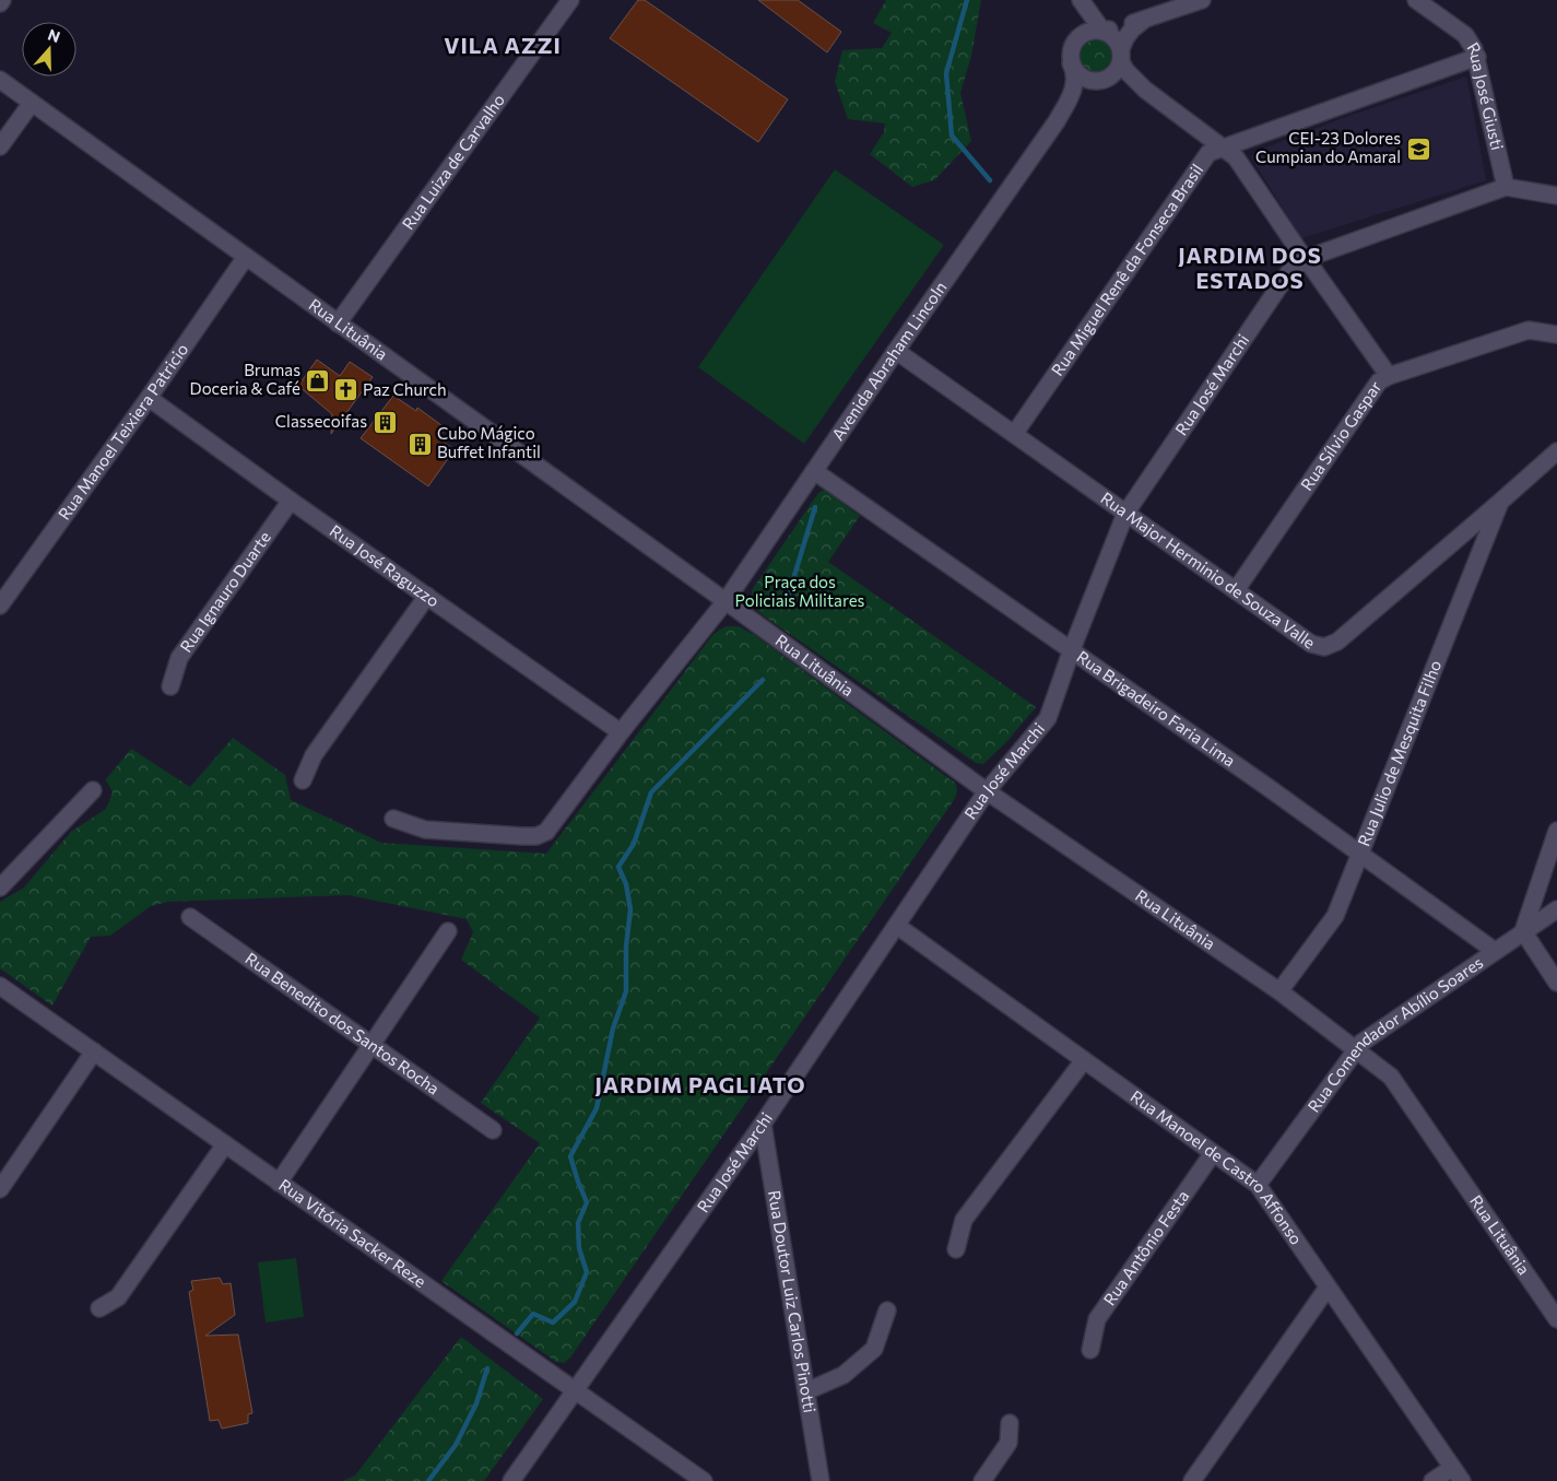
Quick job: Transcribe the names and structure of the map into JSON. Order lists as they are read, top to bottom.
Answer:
{
  "streets": {
    "street": [
      "Rua José Giusti",
      "Rua Luiza de Carvalho",
      "Rua Miguel Renê da Fonseca Brasil",
      "Rua Lituânia",
      "Avenida Abraham Lincoln",
      "Rua José Marchi",
      "Rua Manoel Teixiera Patricio",
      "Rua Sílvio Gaspar",
      "Rua José Raguzzo",
      "Rua Major Herminio de Souza Valle",
      "Rua Ignauro Duarte",
      "Rua Brigadeiro Faria Lima",
      "Rua Julio de Mesquita Filho",
      "Rua Benedito dos Santos Rocha",
      "Rua Comendador Abílio Soares",
      "Rua Manoel de Castro Affonso",
      "Rua Vitória Sacker Reze",
      "Rua Antônio Festa",
      "Rua Doutor Luiz Carlos Pinotti"
    ]
  },
  "crossings": [
    ["Rua José Giusti", "Rua Miguel Renê da Fonseca Brasil"],
    ["Rua José Giusti", "Rua José Marchi"],
    ["Rua Luiza de Carvalho", "Rua Lituânia"],
    ["Rua Miguel Renê da Fonseca Brasil", "Rua Major Herminio de Souza Valle"],
    ["Rua Lituânia", "Avenida Abraham Lincoln"],
    ["Rua Lituânia", "Rua José Marchi"],
    ["Rua Lituânia", "Rua Manoel Teixiera Patricio"],
    ["Rua Lituânia", "Rua Julio de Mesquita Filho"],
    ["Rua Lituânia", "Rua Comendador Abílio Soares"],
    ["Avenida Abraham Lincoln", "Rua José Raguzzo"],
    ["Avenida Abraham Lincoln", "Rua Major Herminio de Souza Valle"],
    ["Avenida Abraham Lincoln", "Rua Brigadeiro Faria Lima"],
    ["Rua José Marchi", "Rua Major Herminio de Souza Valle"],
    ["Rua José Marchi", "Rua Brigadeiro Faria Lima"],
    ["Rua José Marchi", "Rua Manoel de Castro Affonso"],
    ["Rua José Marchi", "Rua Vitória Sacker Reze"],
    ["Rua José Marchi", "Rua Doutor Luiz Carlos Pinotti"],
    ["Rua Manoel Teixiera Patricio", "Rua José Raguzzo"],
    ["Rua Sílvio Gaspar", "Rua Major Herminio de Souza Valle"],
    ["Rua José Raguzzo", "Rua Ignauro Duarte"],
    ["Rua Major Herminio de Souza Valle", "Rua Julio de Mesquita Filho"],
    ["Rua Brigadeiro Faria Lima", "Rua Julio de Mesquita Filho"],
    ["Rua Brigadeiro Faria Lima", "Rua Comendador Abílio Soares"],
    ["Rua Comendador Abílio Soares", "Rua Manoel de Castro Affonso"],
    ["Rua Manoel de Castro Affonso", "Rua Antônio Festa"]
  ],
  "districts": ["VILA AZZI", "JARDIM DOS ESTADOS", "JARDIM PAGLIATO"],
  "parks": ["Praça dos Policiais Militares"],
  "places": {
    "school or university": ["CEI-23 Dolores Cumpian do Amaral"],
    "shop": ["Brumas Doceria & Café"],
    "church": ["Paz Church"],
    "building": ["Classecoifas", "Cubo Mágico Buffet Infantil"]
  },
  "north": "top"
}
